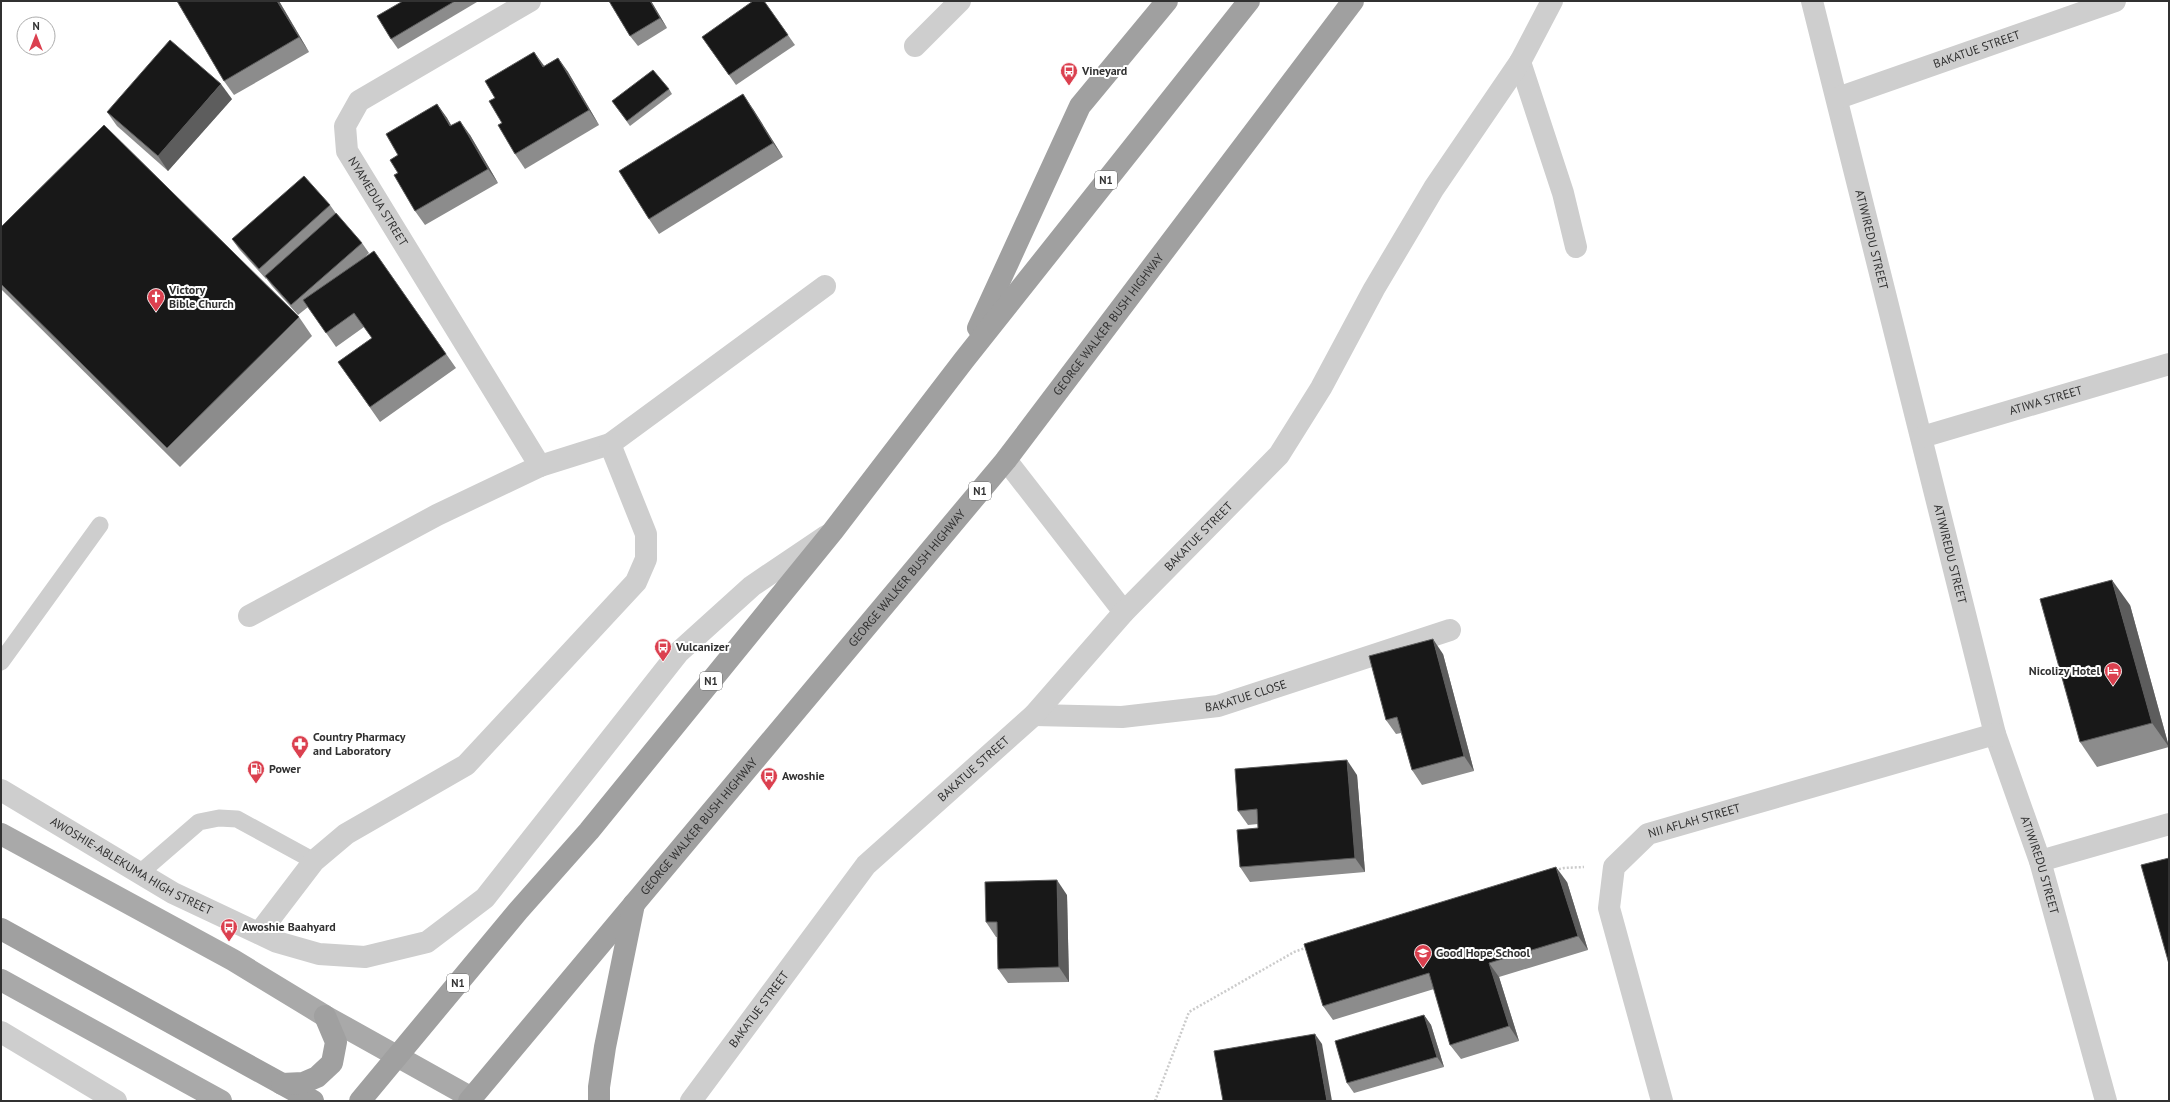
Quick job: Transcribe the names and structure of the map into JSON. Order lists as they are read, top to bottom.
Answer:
{
  "streets": {
    "highway": ["N1", "GEORGE WALKER BUSH HIGHWAY"],
    "street": [
      "BAKATUE STREET",
      "NYAMEDUA STREET",
      "ATIWIREDU STREET",
      "ATIWA STREET",
      "BAKATUE CLOSE",
      "NII AFLAH STREET",
      "AWOSHIE-ABLEKUMA HIGH STREET"
    ]
  },
  "crossings": [
    ["BAKATUE STREET", "ATIWIREDU STREET"],
    ["BAKATUE STREET", "BAKATUE CLOSE"],
    ["N1", "AWOSHIE-ABLEKUMA HIGH STREET"],
    ["ATIWIREDU STREET", "ATIWA STREET"],
    ["ATIWIREDU STREET", "NII AFLAH STREET"]
  ],
  "places": {
    "bus stop": [
      "Vineyard",
      "Vulcanizer",
      "Awoshie",
      "Awoshie Baahyard"
    ],
    "church": ["Victory Bible Church"],
    "hotel": ["Nicolizy Hotel"],
    "pharmacy": ["Country Pharmacy and Laboratory"],
    "fuel station": ["Power"],
    "school or university": ["Good Hope School"]
  },
  "north": "top"
}
